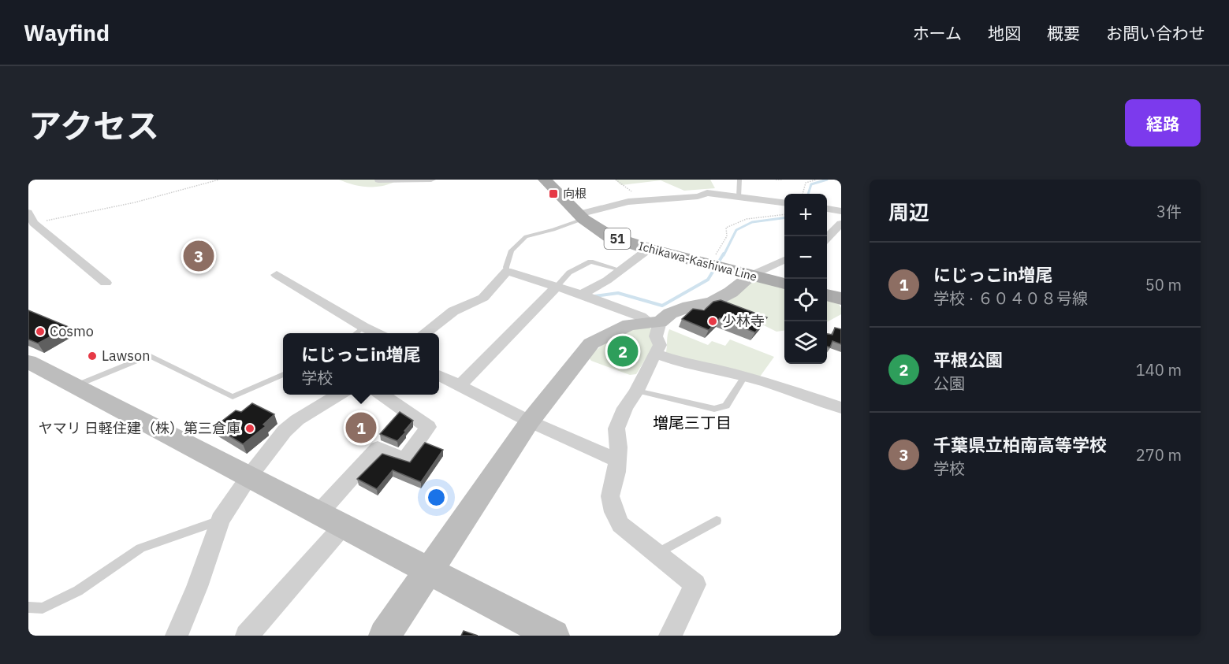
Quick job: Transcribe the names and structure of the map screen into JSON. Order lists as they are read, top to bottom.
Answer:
{
  "streets": {
    "main road": ["51", "Ichikawa-Kashiwa Line"]
  },
  "districts": ["増尾三丁目"],
  "places": {
    "transit": ["向根"],
    "other": [
      "少林寺",
      "Cosmo",
      "Lawson",
      "ヤマリ 日軽住建（株）第三倉庫"
    ]
  },
  "page": {
    "header": "Wayfind",
    "nav": [
      "ホーム",
      "地図",
      "概要",
      "お問い合わせ"
    ],
    "title": "アクセス",
    "buttons": "経路",
    "heading": ["周辺", "3件"],
    "map_buttons": ["+", "−"],
    "pins": ["3", "2", "1"],
    "list": [
      {
        "mark": "1",
        "name": "にじっこin増尾",
        "note": "学校 · ６０４０８号線",
        "value": "50 m"
      },
      {
        "mark": "2",
        "name": "平根公園",
        "note": "公園",
        "value": "140 m"
      },
      {
        "mark": "3",
        "name": "千葉県立柏南高等学校",
        "note": "学校",
        "value": "270 m"
      }
    ],
    "popup": ["にじっこin増尾", "学校"]
  }
}
